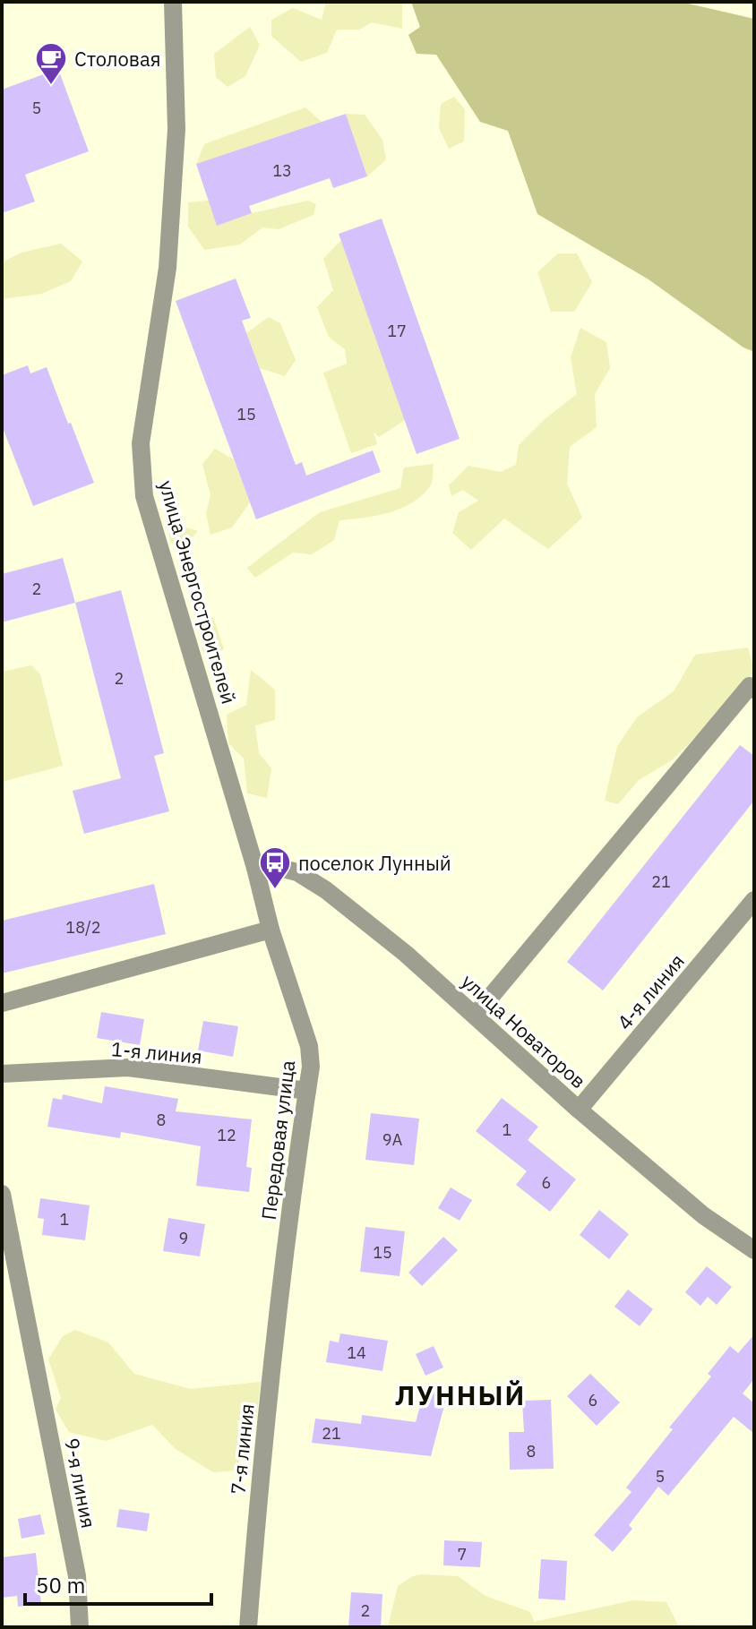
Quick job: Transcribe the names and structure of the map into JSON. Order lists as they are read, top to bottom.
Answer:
{
  "streets": {
    "street": [
      "улица Энергостроителей",
      "4-я линия",
      "улица Новаторов",
      "1-я линия",
      "Передовая улица",
      "7-я линия",
      "9-я линия"
    ]
  },
  "crossings": [
    ["улица Энергостроителей", "улица Новаторов"],
    ["улица Энергостроителей", "Передовая улица"],
    ["4-я линия", "улица Новаторов"],
    ["1-я линия", "Передовая улица"],
    ["Передовая улица", "7-я линия"]
  ],
  "districts": ["ЛУННЫЙ"],
  "places": {
    "cafe": ["Столовая"],
    "bus stop": ["поселок Лунный"]
  },
  "house_numbers": [
    "5",
    "13",
    "17",
    "15",
    "2",
    "2",
    "21",
    "18/2",
    "8",
    "1",
    "12",
    "9А",
    "6",
    "1",
    "9",
    "15",
    "14",
    "6",
    "21",
    "8",
    "5",
    "7",
    "2"
  ],
  "scale_bar": "50 m"
}
